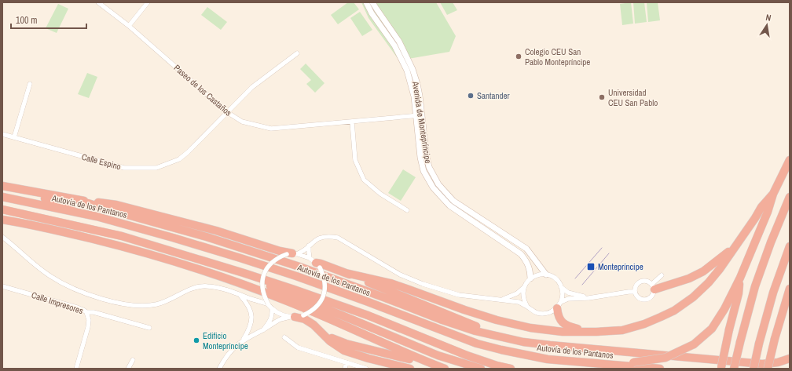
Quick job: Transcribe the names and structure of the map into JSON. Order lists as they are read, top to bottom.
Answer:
{
  "streets": {
    "highway": ["Autovía de los Pantanos"],
    "street": [
      "Paseo de los Castaños",
      "Avenida de Montepríncipe",
      "Calle Espino",
      "Calle Impresores"
    ]
  },
  "crossings": [
    ["Paseo de los Castaños", "Avenida de Montepríncipe"],
    ["Paseo de los Castaños", "Calle Espino"]
  ],
  "places": {
    "other": [
      "Colegio CEU San Pablo Montepríncipe",
      "Santander",
      "Universidad CEU San Pablo",
      "Edificio Montepríncipe"
    ],
    "transit": ["Montepríncipe"]
  },
  "scale_bar": "100 m",
  "north": "top"
}
